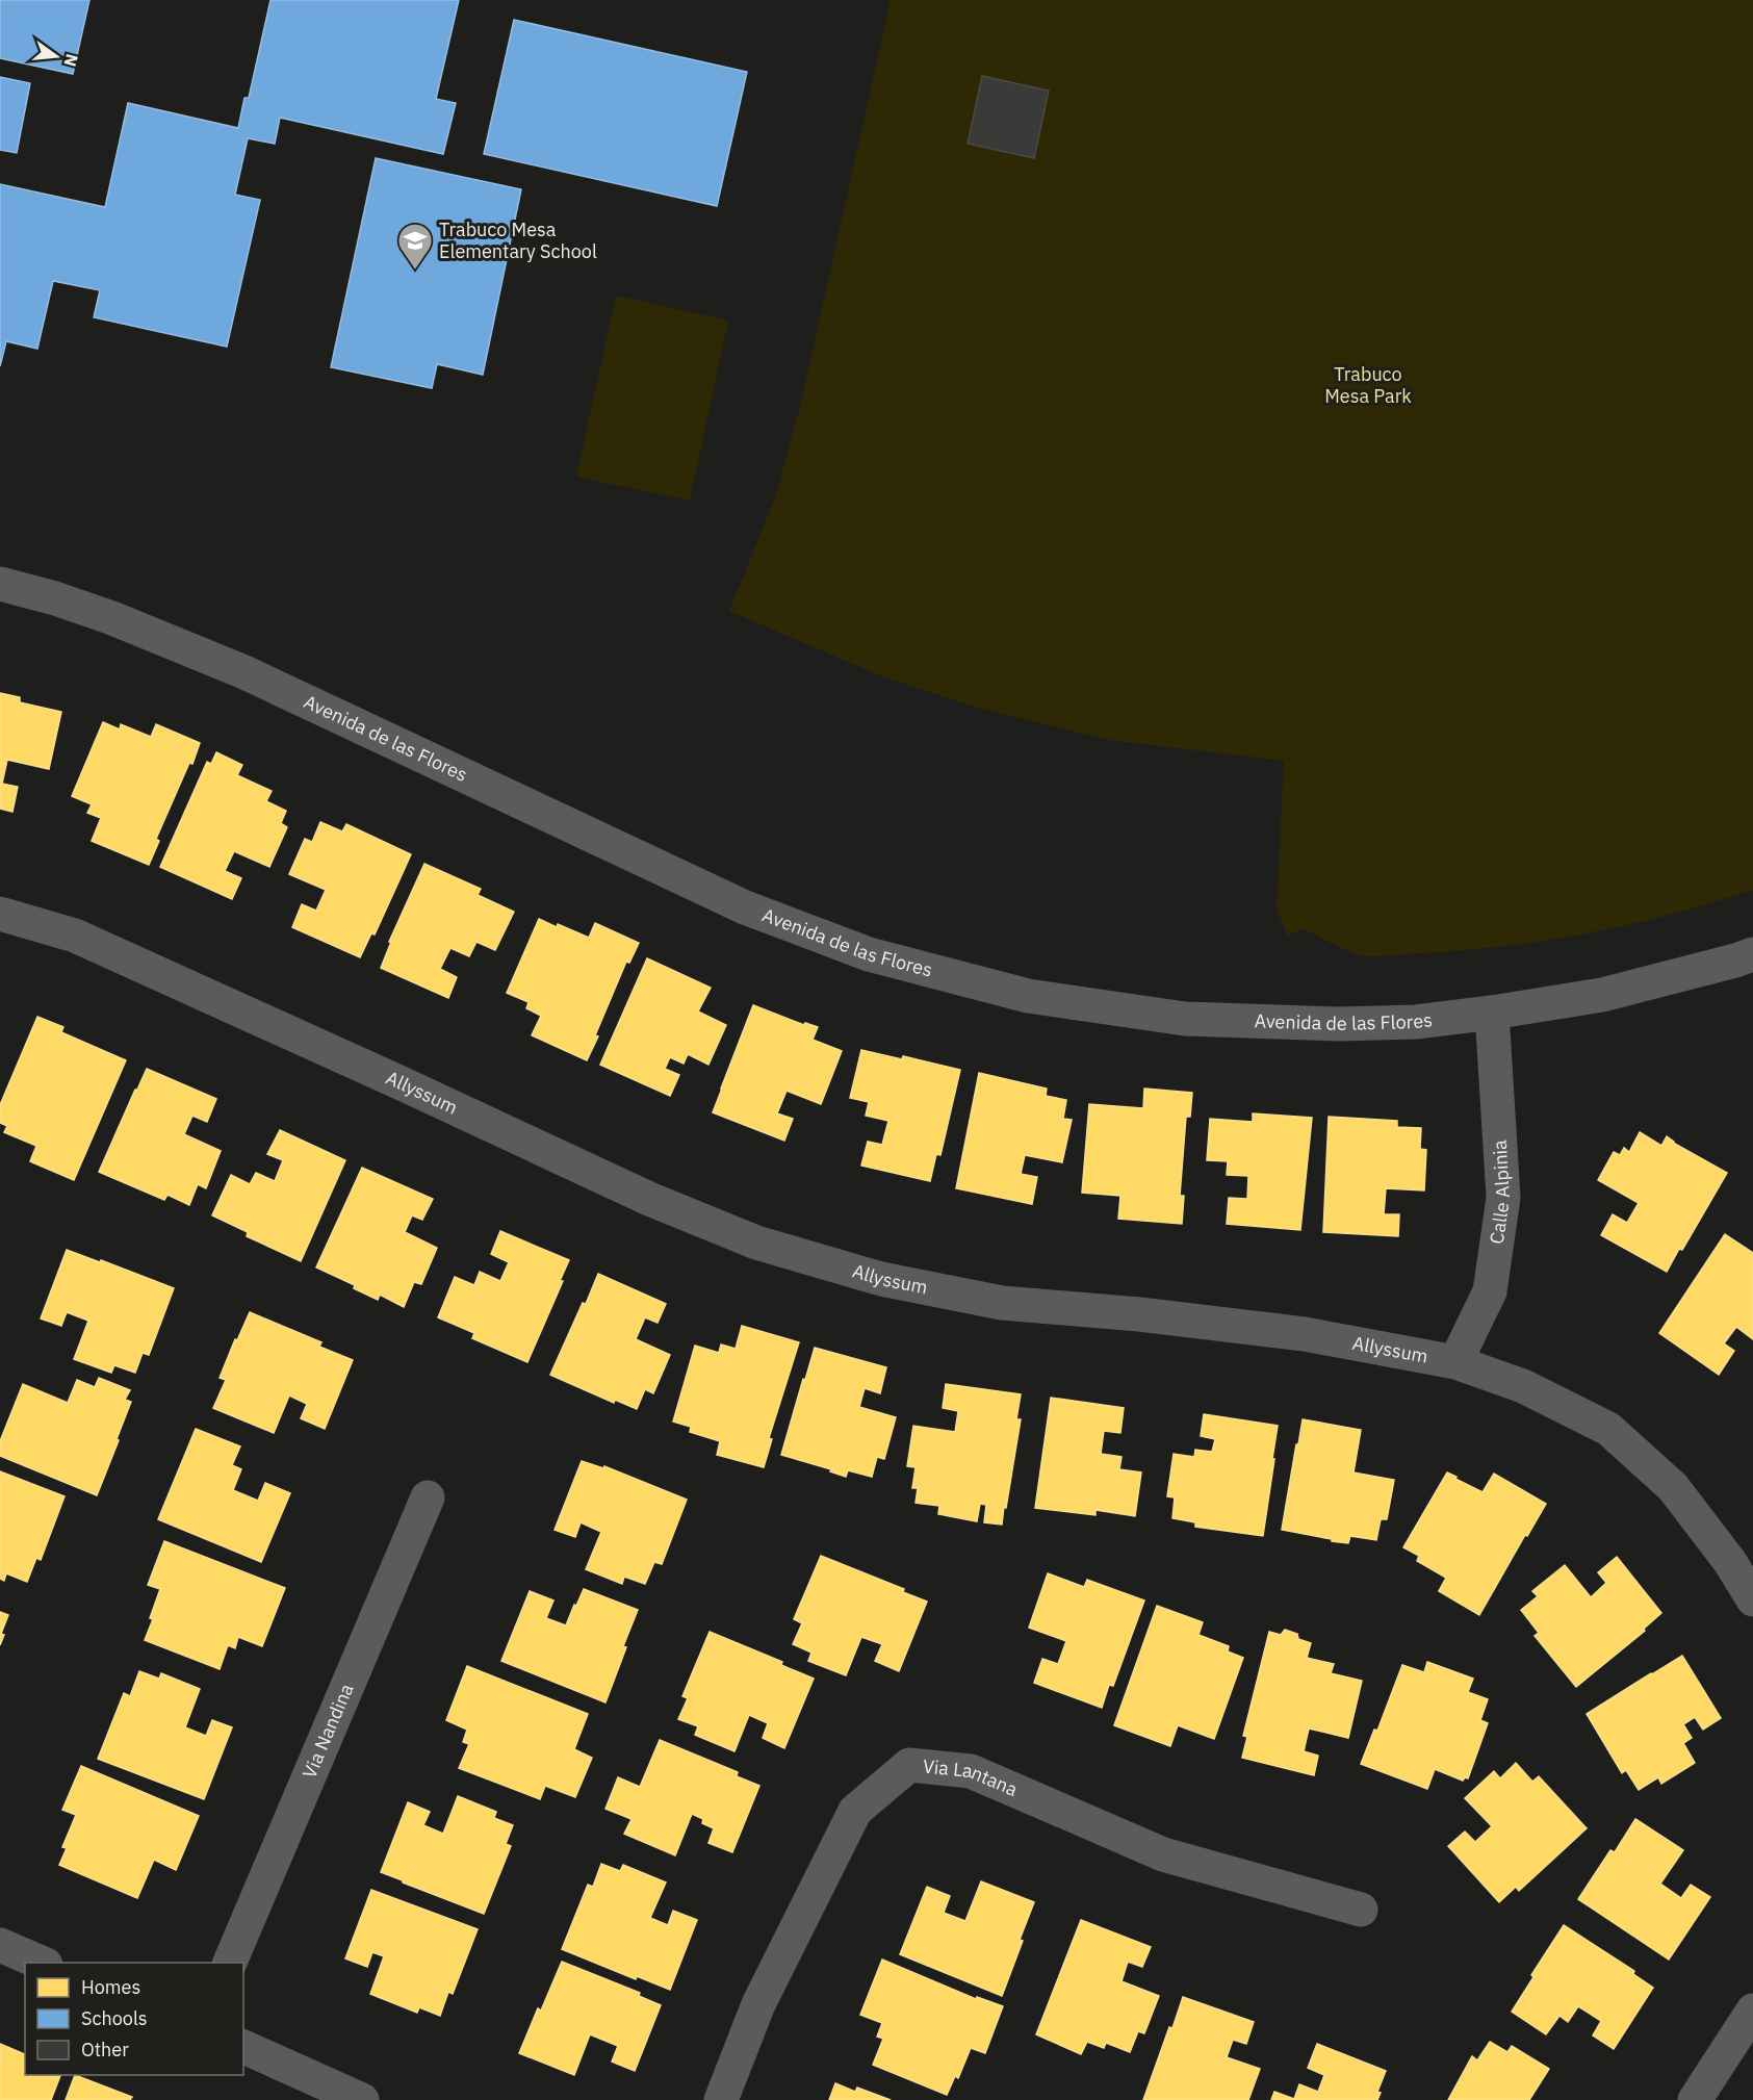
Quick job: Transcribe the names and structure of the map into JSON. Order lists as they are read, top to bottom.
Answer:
{
  "streets": {
    "street": [
      "Avenida de las Flores",
      "Allyssum",
      "Calle Alpinia",
      "Via Nandina",
      "Via Lantana"
    ]
  },
  "crossings": [
    ["Avenida de las Flores", "Calle Alpinia"],
    ["Allyssum", "Calle Alpinia"]
  ],
  "parks": ["Trabuco Mesa Park"],
  "places": {
    "school or university": ["Trabuco Mesa Elementary School"]
  },
  "legend": ["Homes", "Schools", "Other"],
  "north": "right"
}
